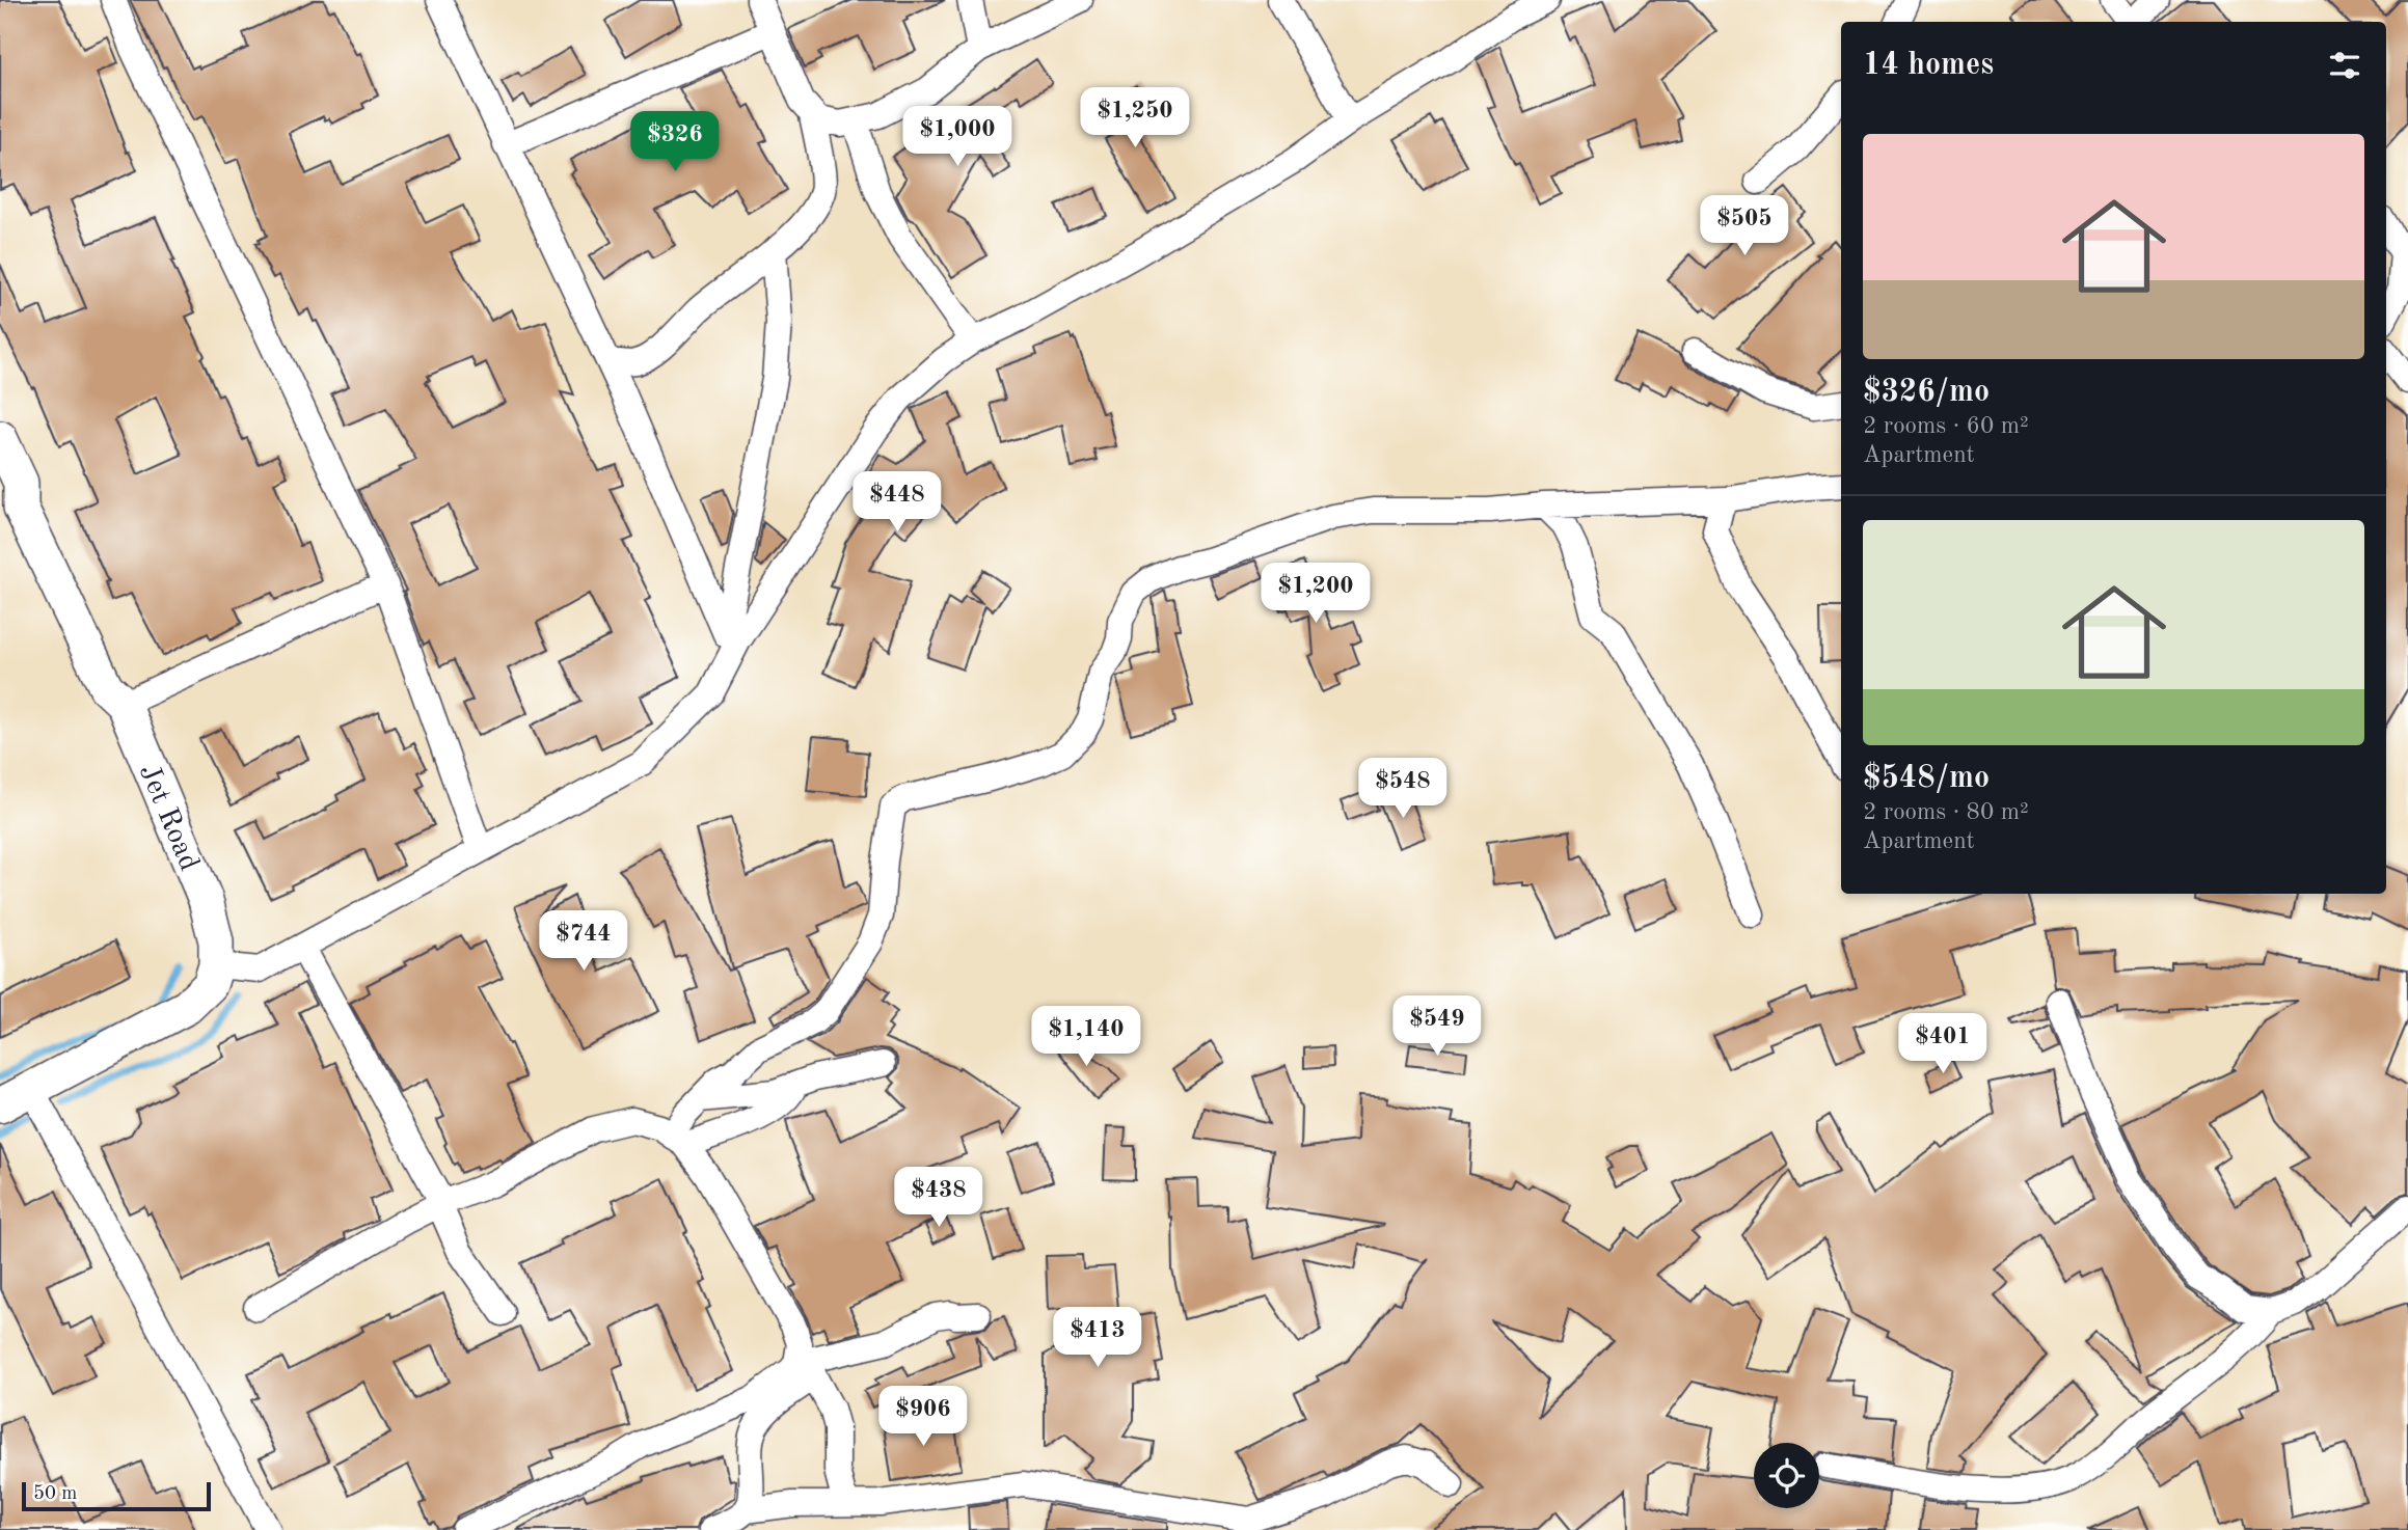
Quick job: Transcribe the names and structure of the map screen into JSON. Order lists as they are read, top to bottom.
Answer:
{
  "streets": {
    "main road": ["Jet Road"]
  },
  "scale_bar": "50 m",
  "page": {
    "heading": "14 homes",
    "price": [
      "$1,250",
      "$1,000",
      "$326",
      "$505",
      "$448",
      "$1,200",
      "$548",
      "$744",
      "$549",
      "$1,140",
      "$401",
      "$438",
      "$413",
      "$906"
    ],
    "list": [
      {
        "name": "$326/mo",
        "note": "2 rooms · 60 m² · Apartment"
      },
      {
        "name": "$548/mo",
        "note": "2 rooms · 80 m² · Apartment"
      }
    ],
    "scale": "50 m"
  }
}
